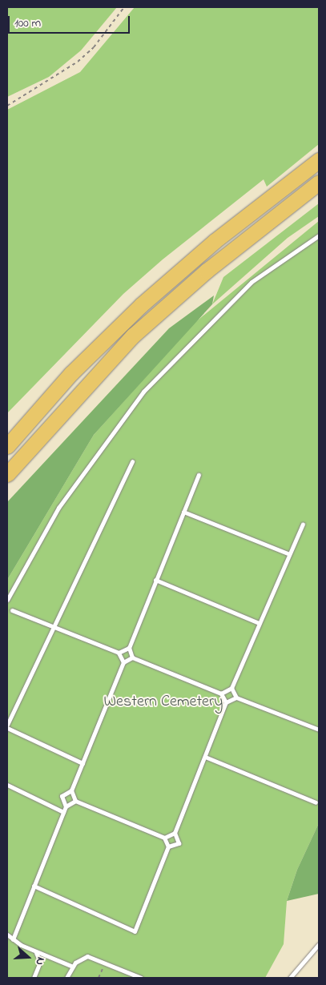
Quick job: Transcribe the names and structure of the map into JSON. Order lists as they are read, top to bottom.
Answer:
{
  "parks": ["Western Cemetery"],
  "scale_bar": "100 m",
  "north": "right"
}
